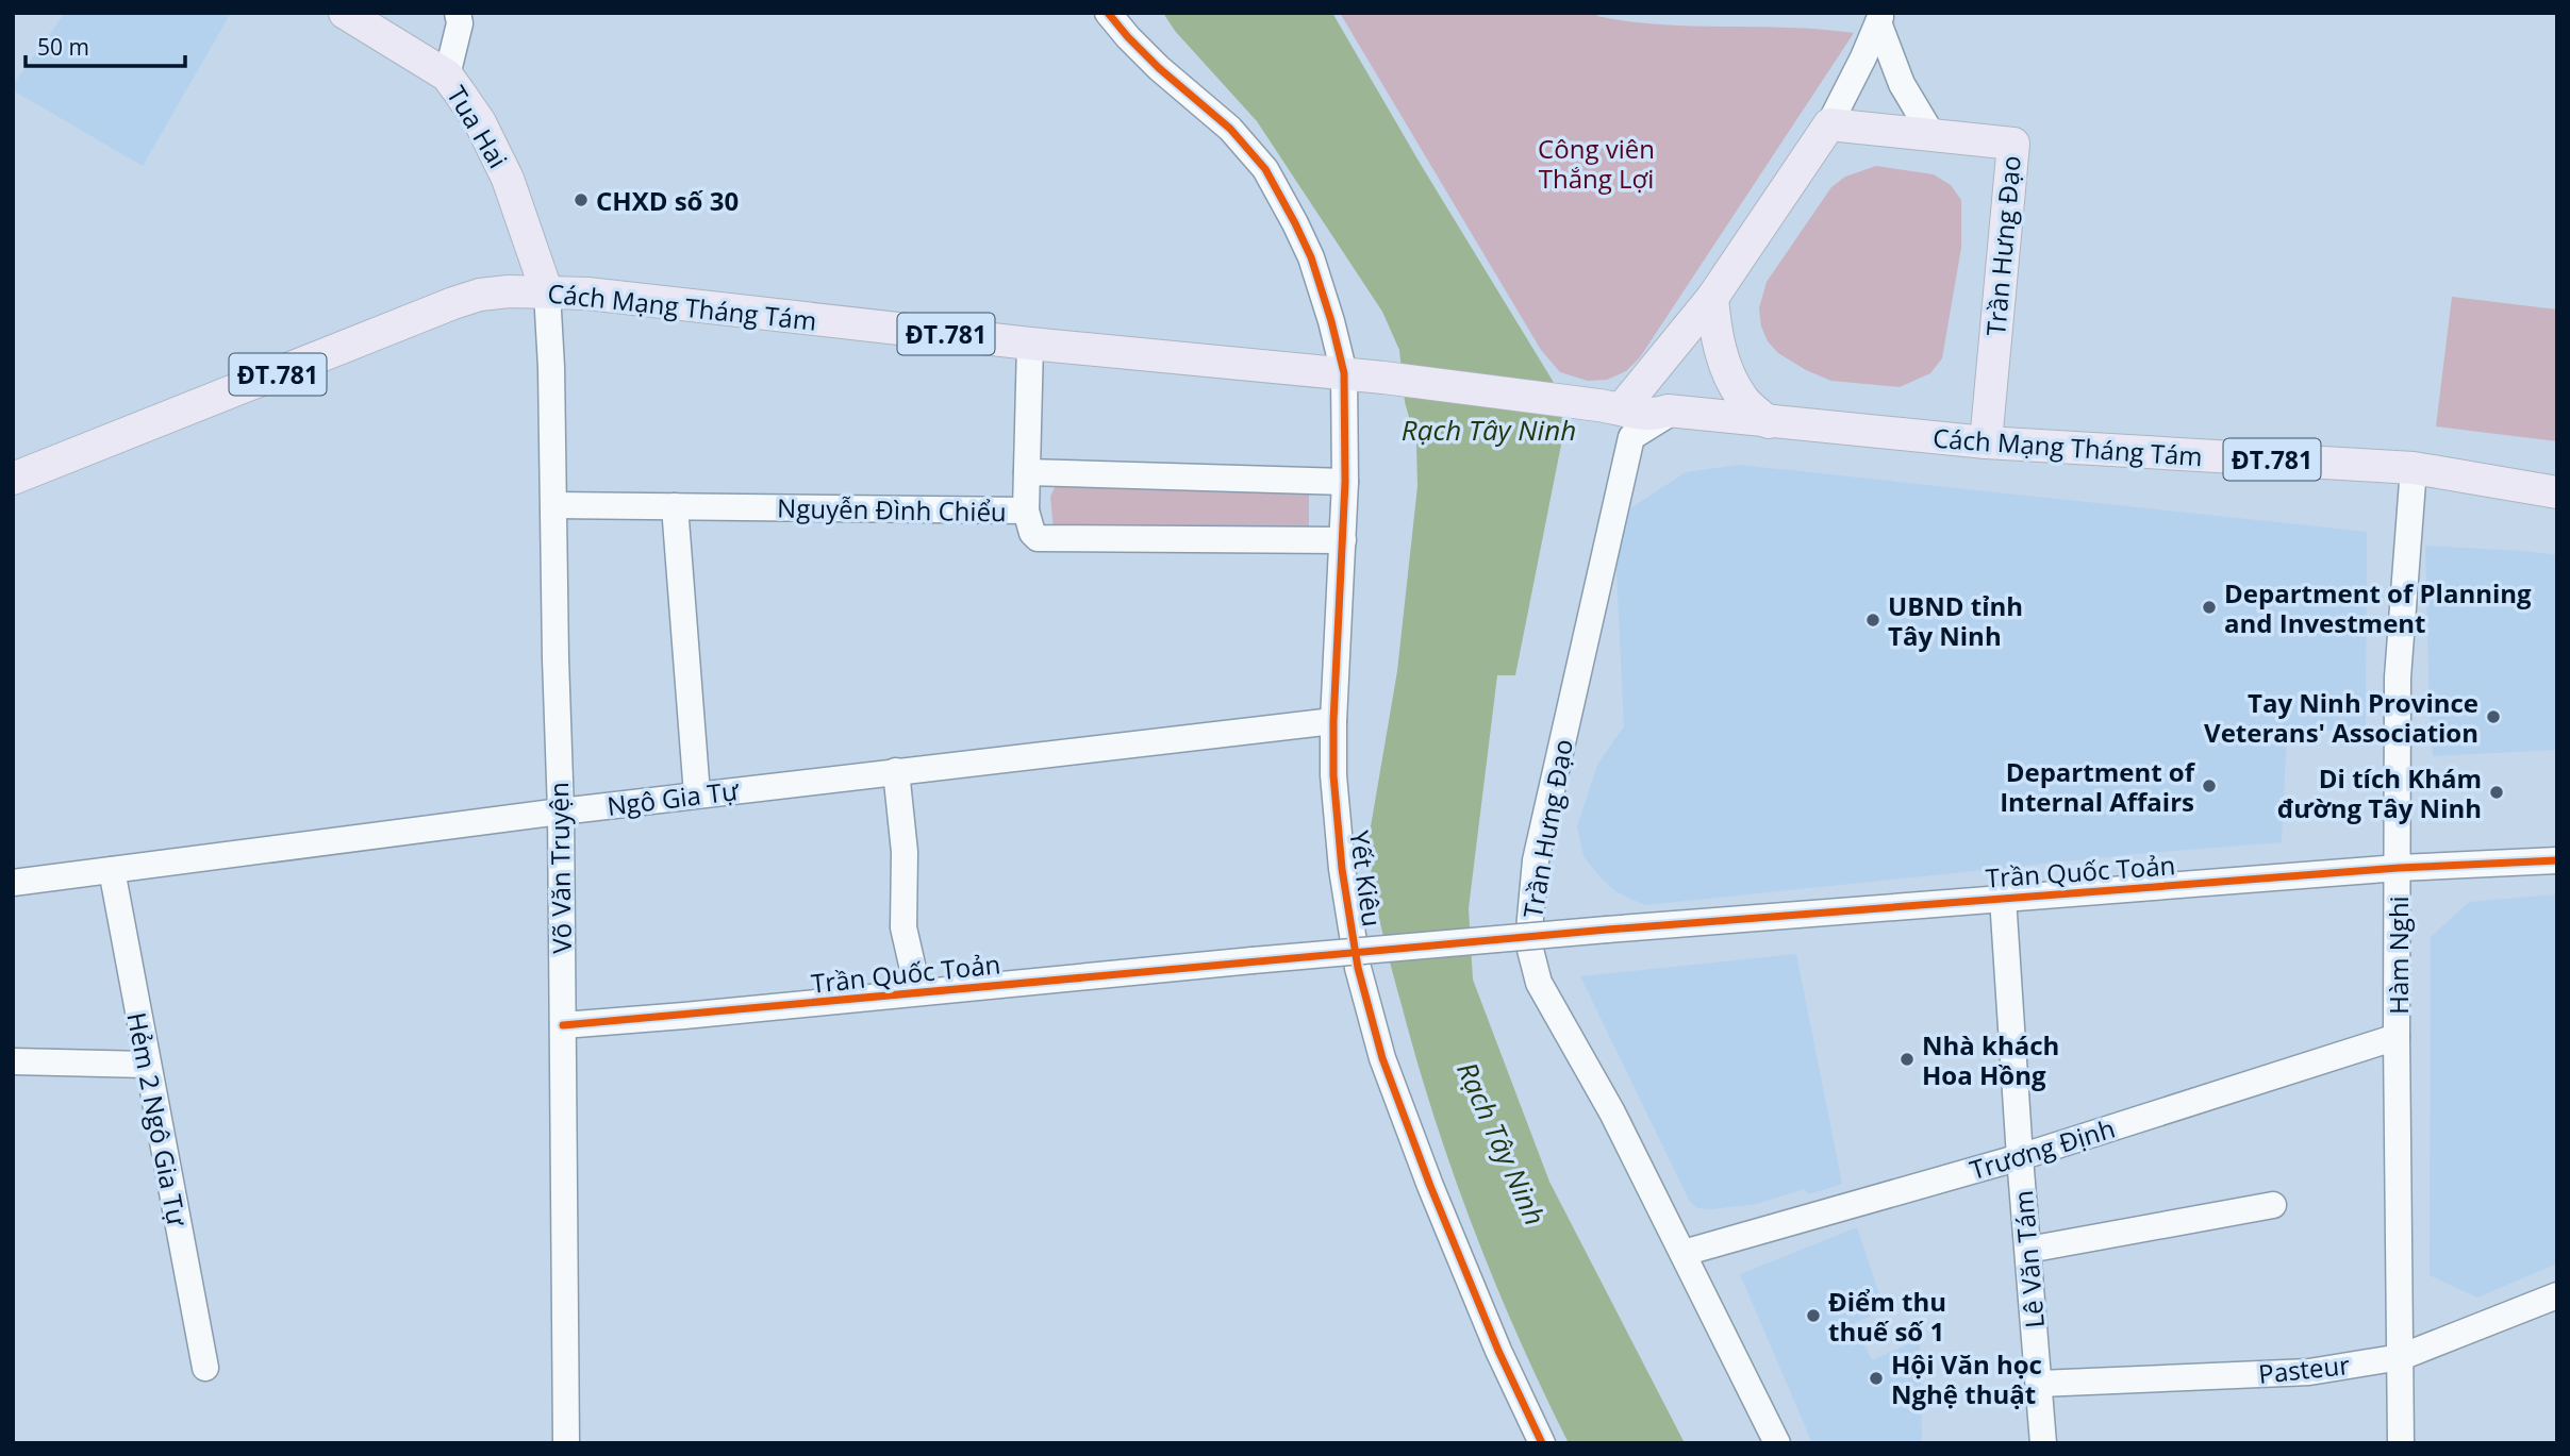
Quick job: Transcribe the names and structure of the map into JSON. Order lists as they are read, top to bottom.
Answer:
{
  "streets": {
    "main road": [
      "Tua Hai",
      "Trần Hưng Đạo",
      "Cách Mạng Tháng Tám",
      "ĐT.781"
    ],
    "street": [
      "Nguyễn Đình Chiểu",
      "Ngô Gia Tự",
      "Võ Văn Truyện",
      "Trần Quốc Toản",
      "Yết Kiêu",
      "Hàm Nghi",
      "Hẻm 2 Ngô Gia Tự",
      "Trương Định",
      "Lê Văn Tám",
      "Pasteur"
    ]
  },
  "crossings": [
    ["Tua Hai", "Cách Mạng Tháng Tám"],
    ["Tua Hai", "Võ Văn Truyện"],
    ["Trần Hưng Đạo", "Cách Mạng Tháng Tám"],
    ["Trần Hưng Đạo", "Trương Định"],
    ["Cách Mạng Tháng Tám", "Võ Văn Truyện"],
    ["Cách Mạng Tháng Tám", "Yết Kiêu"],
    ["Cách Mạng Tháng Tám", "Hàm Nghi"],
    ["Nguyễn Đình Chiểu", "Võ Văn Truyện"],
    ["Nguyễn Đình Chiểu", "Yết Kiêu"],
    ["Ngô Gia Tự", "Võ Văn Truyện"],
    ["Ngô Gia Tự", "Yết Kiêu"],
    ["Ngô Gia Tự", "Hẻm 2 Ngô Gia Tự"],
    ["Võ Văn Truyện", "Trần Quốc Toản"],
    ["Trần Quốc Toản", "Hàm Nghi"],
    ["Trần Quốc Toản", "Lê Văn Tám"],
    ["Hàm Nghi", "Trương Định"],
    ["Hàm Nghi", "Pasteur"],
    ["Trương Định", "Lê Văn Tám"],
    ["Lê Văn Tám", "Pasteur"]
  ],
  "water": ["Rạch Tây Ninh"],
  "parks": ["Công viên Thắng Lợi"],
  "places": [
    "CHXD số 30",
    "Department of Planning and Investment",
    "UBND tỉnh Tây Ninh",
    "Tay Ninh Province Veterans' Association",
    "Department of Internal Affairs",
    "Di tích Khám đường Tây Ninh",
    "Nhà khách Hoa Hồng",
    "Điểm thu thuế số 1",
    "Hội Văn học Nghệ thuật"
  ],
  "scale_bar": "50 m"
}
